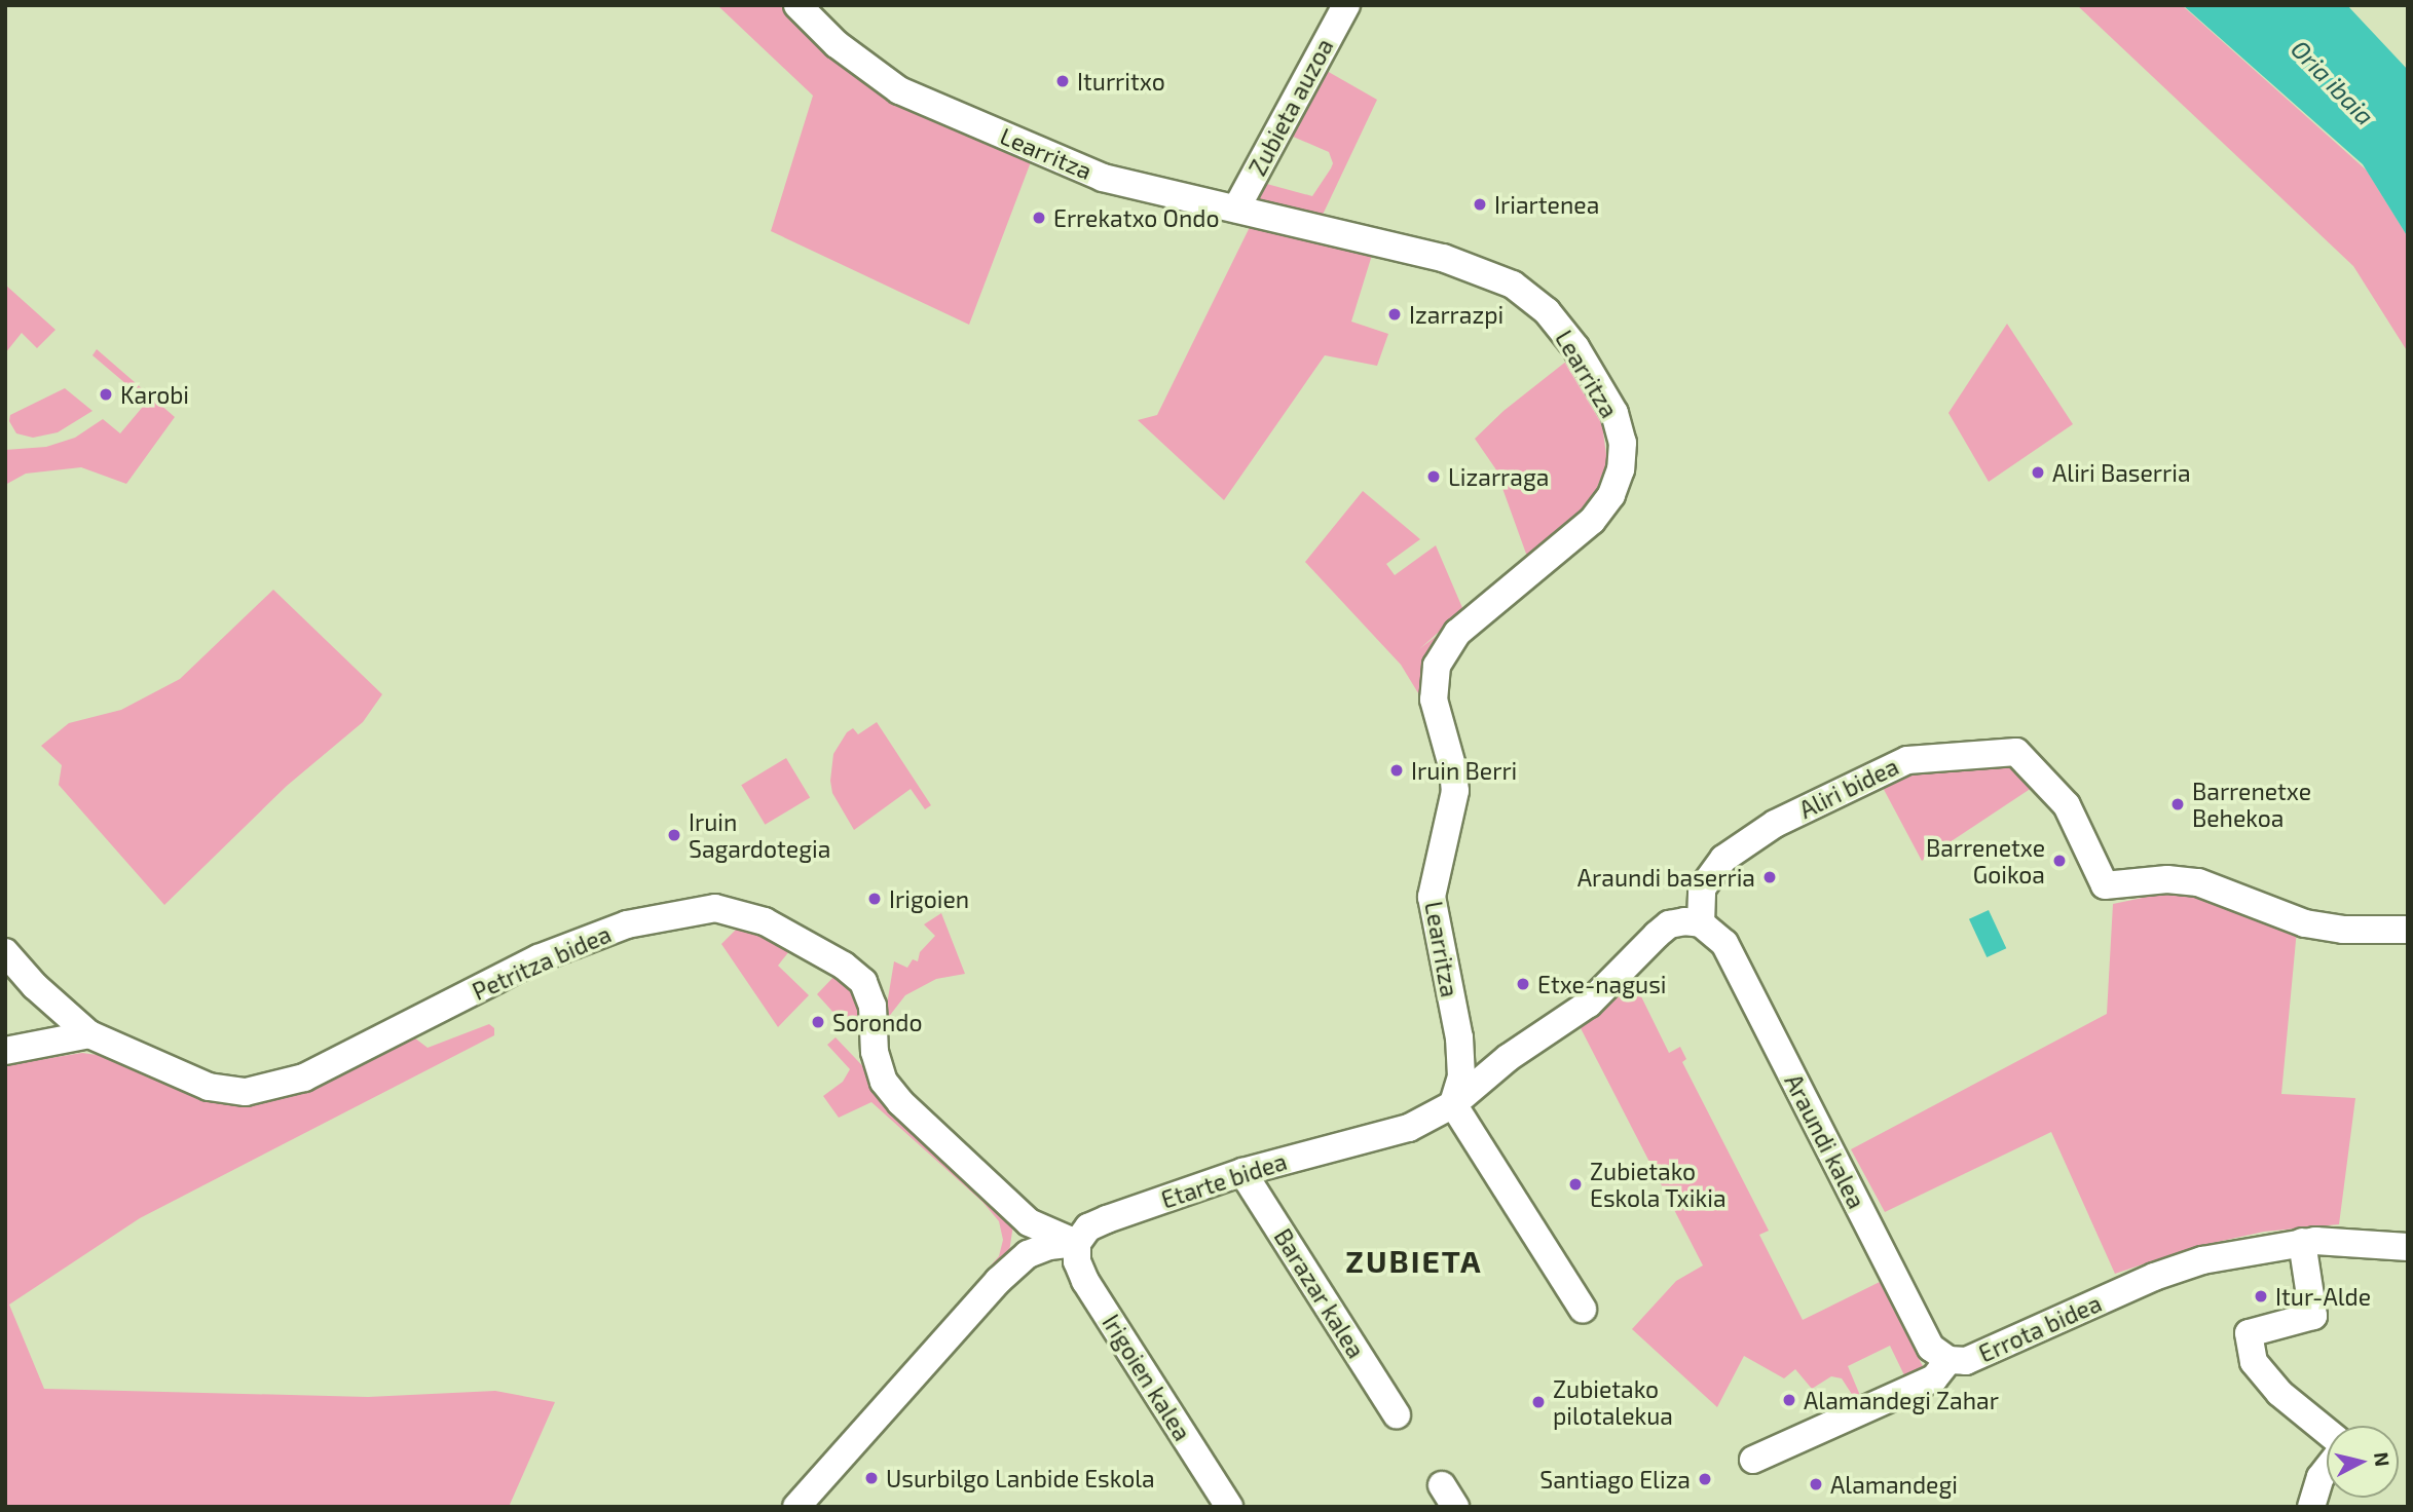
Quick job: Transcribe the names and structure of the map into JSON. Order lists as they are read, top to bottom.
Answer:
{
  "streets": {
    "street": [
      "Zubieta auzoa",
      "Learritza",
      "Aliri bidea",
      "Petritza bidea",
      "Araundi kalea",
      "Etarte bidea",
      "Barazar kalea",
      "Errota bidea",
      "Irigoien kalea"
    ]
  },
  "crossings": [
    ["Zubieta auzoa", "Learritza"],
    ["Learritza", "Etarte bidea"],
    ["Aliri bidea", "Araundi kalea"],
    ["Aliri bidea", "Etarte bidea"],
    ["Petritza bidea", "Etarte bidea"],
    ["Petritza bidea", "Irigoien kalea"],
    ["Araundi kalea", "Etarte bidea"],
    ["Araundi kalea", "Errota bidea"],
    ["Etarte bidea", "Barazar kalea"],
    ["Etarte bidea", "Irigoien kalea"]
  ],
  "districts": ["ZUBIETA"],
  "water": ["Oria ibaia"],
  "places": [
    "Iturritxo",
    "Iriartenea",
    "Errekatxo Ondo",
    "Izarrazpi",
    "Karobi",
    "Aliri Baserria",
    "Lizarraga",
    "Iruin Berri",
    "Barrenetxe Behekoa",
    "Iruin Sagardotegia",
    "Barrenetxe Goikoa",
    "Araundi baserria",
    "Irigoien",
    "Etxe-nagusi",
    "Sorondo",
    "Zubietako Eskola Txikia",
    "Itur-Alde",
    "Alamandegi Zahar",
    "Zubietako pilotalekua",
    "Usurbilgo Lanbide Eskola",
    "Santiago Eliza",
    "Alamandegi"
  ],
  "north": "right"
}
